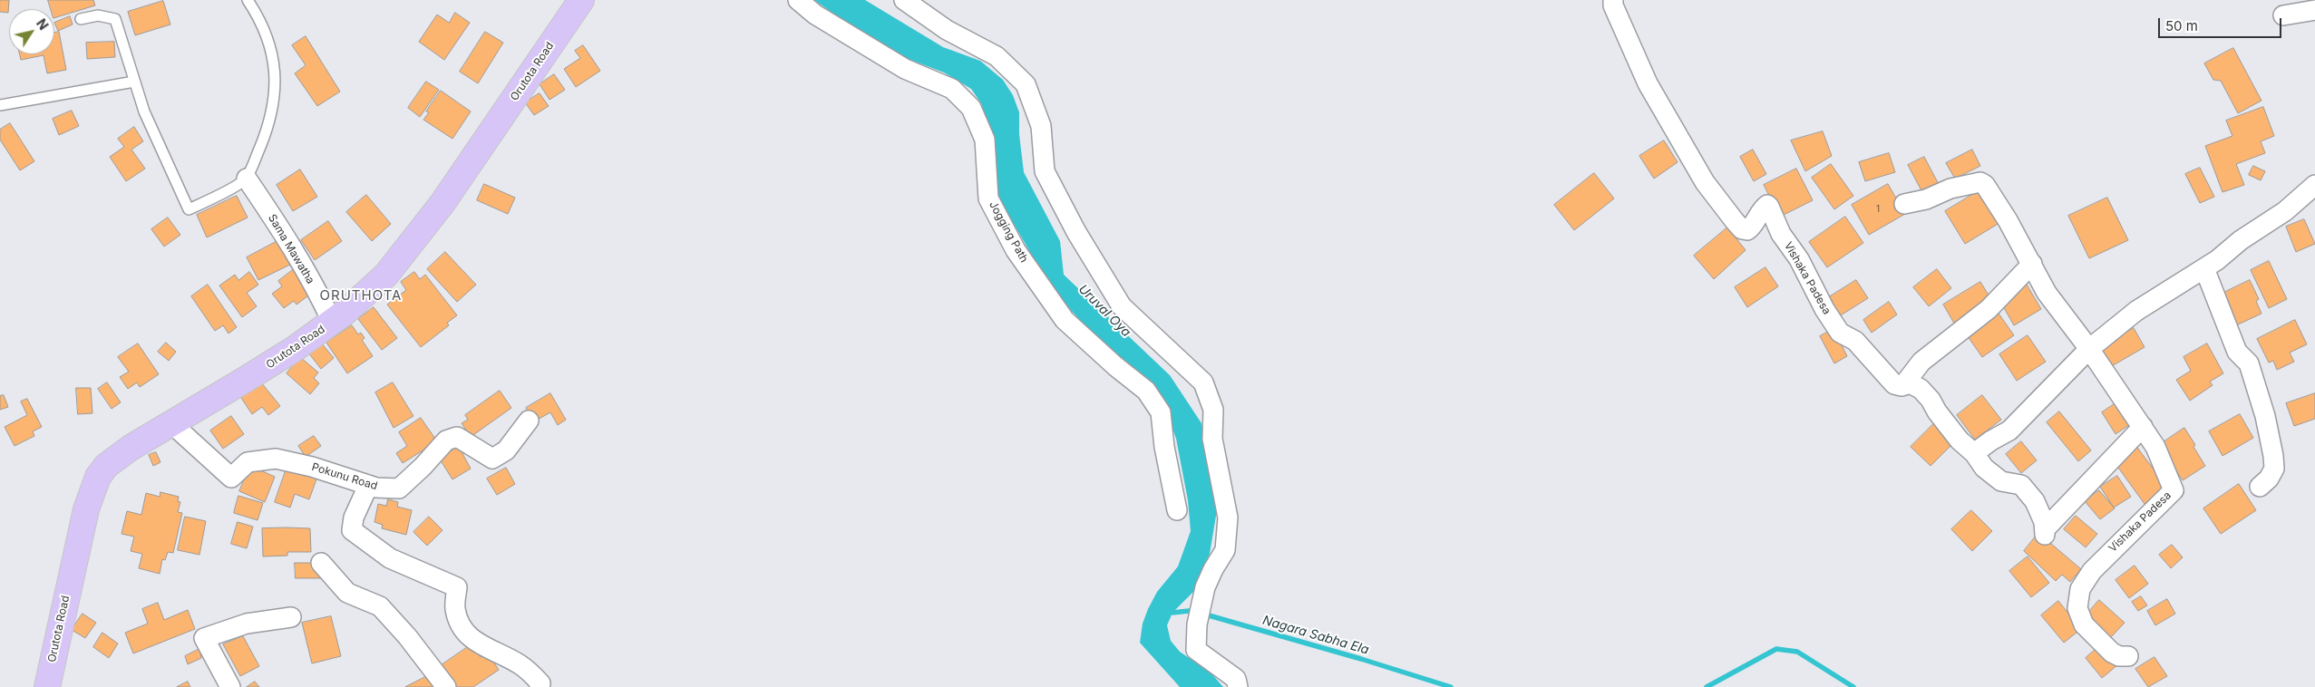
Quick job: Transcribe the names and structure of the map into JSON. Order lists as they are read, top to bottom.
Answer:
{
  "streets": {
    "main road": ["Orutota Road"],
    "street": [
      "Jogging Path",
      "Sama Mawatha",
      "Vishaka Padesa",
      "Pokunu Road"
    ]
  },
  "crossings": [
    ["Orutota Road", "Sama Mawatha"],
    ["Orutota Road", "Pokunu Road"]
  ],
  "districts": ["ORUTHOTA"],
  "water": ["Uruval Oya", "Nagara Sabha Ela"],
  "house_numbers": ["1"],
  "scale_bar": "50 m",
  "north": "top right"
}
